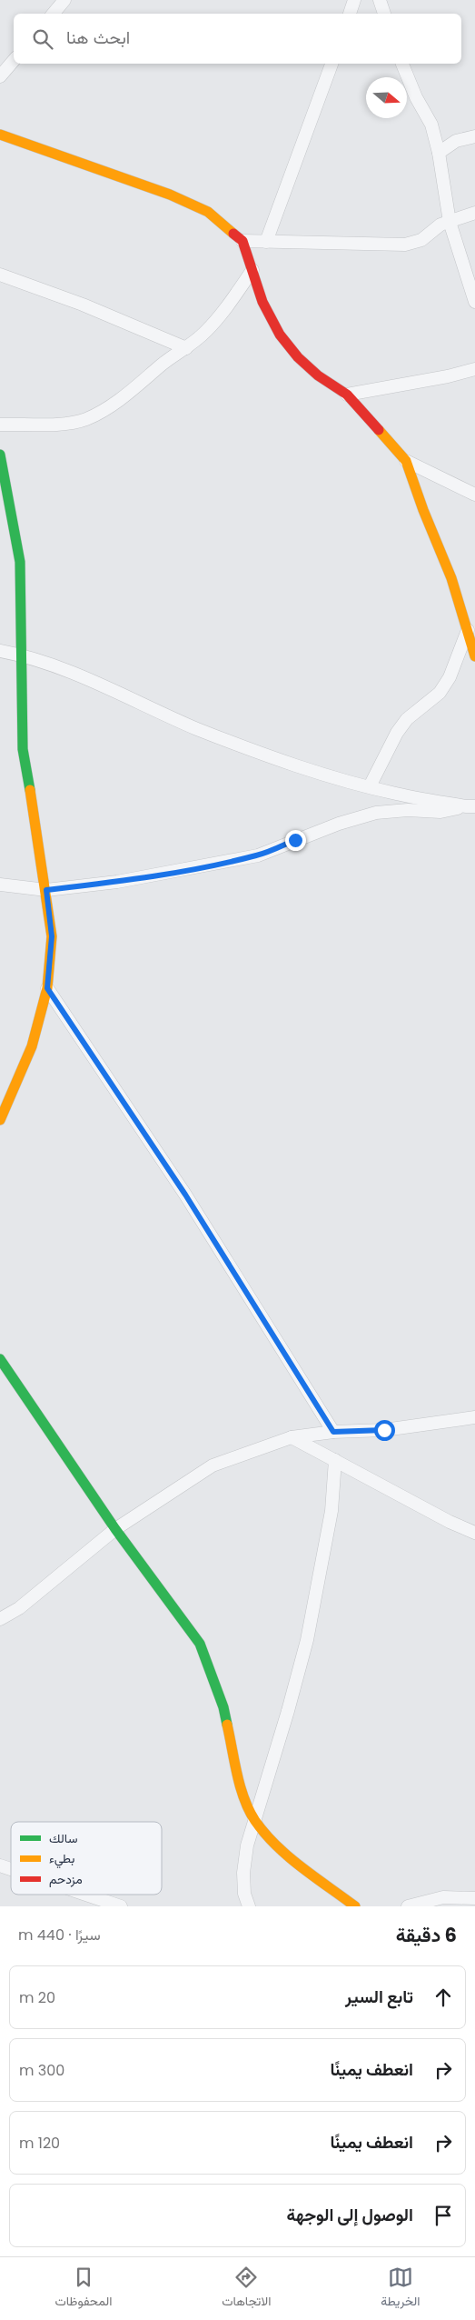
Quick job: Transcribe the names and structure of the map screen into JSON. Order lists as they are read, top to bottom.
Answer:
{
  "legend": ["سالك", "بطيء", "مزدحم"],
  "north": "right",
  "page": {
    "search": "ابحث هنا",
    "heading": ["6 دقيقة", "سيرًا · 440 m"],
    "list": [
      ["تابع السير", "20 m"],
      ["انعطف يمينًا", "300 m"],
      ["انعطف يمينًا", "120 m"],
      "الوصول إلى الوجهة"
    ],
    "nav": ["الخريطة", "الاتجاهات", "المحفوظات"]
  }
}
